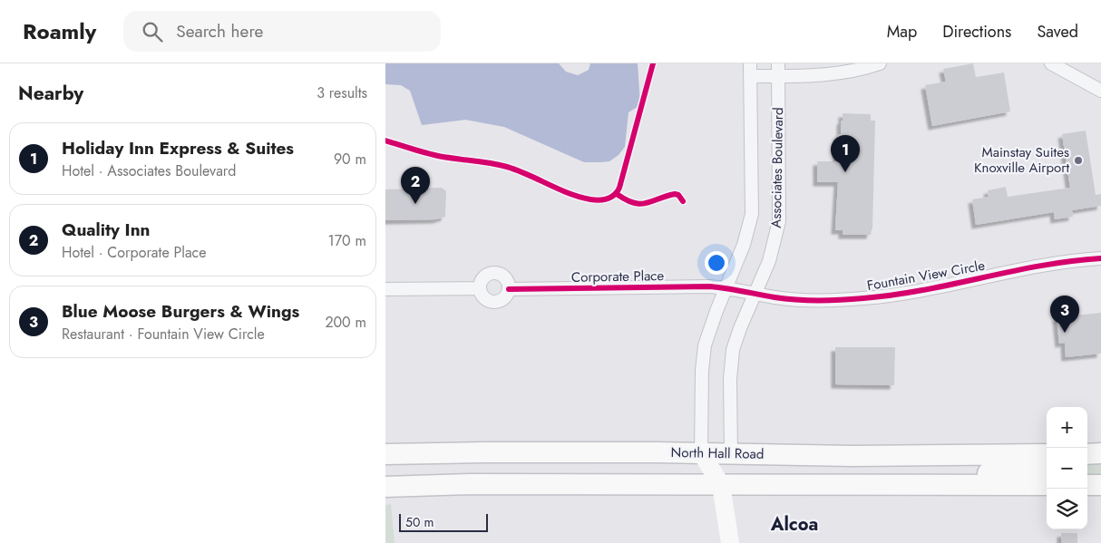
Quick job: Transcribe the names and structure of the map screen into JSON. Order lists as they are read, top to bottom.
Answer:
{
  "streets": {
    "main road": ["North Hall Road"],
    "street": ["Associates Boulevard", "Fountain View Circle", "Corporate Place"]
  },
  "crossings": [
    ["Associates Boulevard", "Fountain View Circle"],
    ["Associates Boulevard", "Corporate Place"],
    ["Associates Boulevard", "North Hall Road"],
    ["Fountain View Circle", "Corporate Place"]
  ],
  "districts": ["Alcoa"],
  "places": ["Mainstay Suites Knoxville Airport"],
  "scale_bar": "50 m",
  "page": {
    "header": "Roamly",
    "search": "Search here",
    "nav": ["Map", "Directions", "Saved"],
    "heading": ["Nearby", "3 results"],
    "list": [
      {
        "mark": "1",
        "name": "Holiday Inn Express & Suites",
        "note": "Hotel · Associates Boulevard",
        "value": "90 m"
      },
      {
        "mark": "2",
        "name": "Quality Inn",
        "note": "Hotel · Corporate Place",
        "value": "170 m"
      },
      {
        "mark": "3",
        "name": "Blue Moose Burgers & Wings",
        "note": "Restaurant · Fountain View Circle",
        "value": "200 m"
      }
    ],
    "pins": ["1", "2", "3"],
    "map_buttons": ["+", "−"],
    "scale": "50 m"
  }
}
